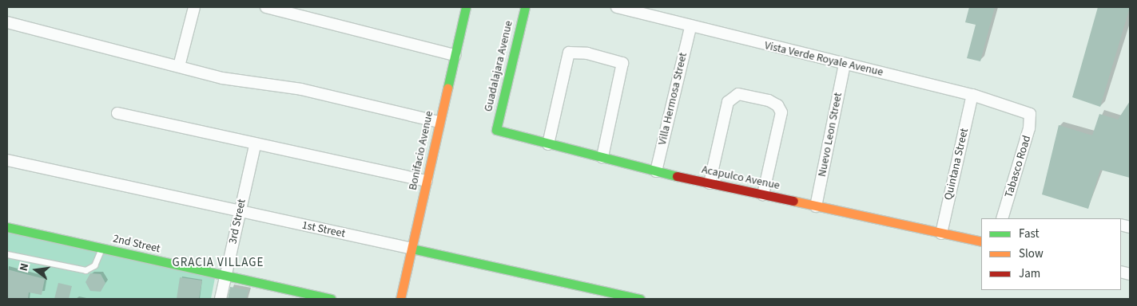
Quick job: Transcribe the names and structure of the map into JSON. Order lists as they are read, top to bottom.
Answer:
{
  "streets": {
    "street": [
      "Vista Verde Royale Avenue",
      "Guadalajara Avenue",
      "Villa Hermosa Street",
      "Nuevo Leon Street",
      "Bonifacio Avenue",
      "Quintana Street",
      "Tabasco Road",
      "Acapulco Avenue",
      "3rd Street",
      "1st Street",
      "2nd Street"
    ]
  },
  "crossings": [
    ["Vista Verde Royale Avenue", "Villa Hermosa Street"],
    ["Vista Verde Royale Avenue", "Nuevo Leon Street"],
    ["Vista Verde Royale Avenue", "Quintana Street"],
    ["Vista Verde Royale Avenue", "Tabasco Road"],
    ["Guadalajara Avenue", "Acapulco Avenue"],
    ["Villa Hermosa Street", "Acapulco Avenue"],
    ["Nuevo Leon Street", "Acapulco Avenue"],
    ["Bonifacio Avenue", "1st Street"],
    ["Quintana Street", "Acapulco Avenue"],
    ["3rd Street", "1st Street"],
    ["3rd Street", "2nd Street"]
  ],
  "districts": ["GRACIA VILLAGE"],
  "legend": ["Fast", "Slow", "Jam"],
  "north": "left"
}
